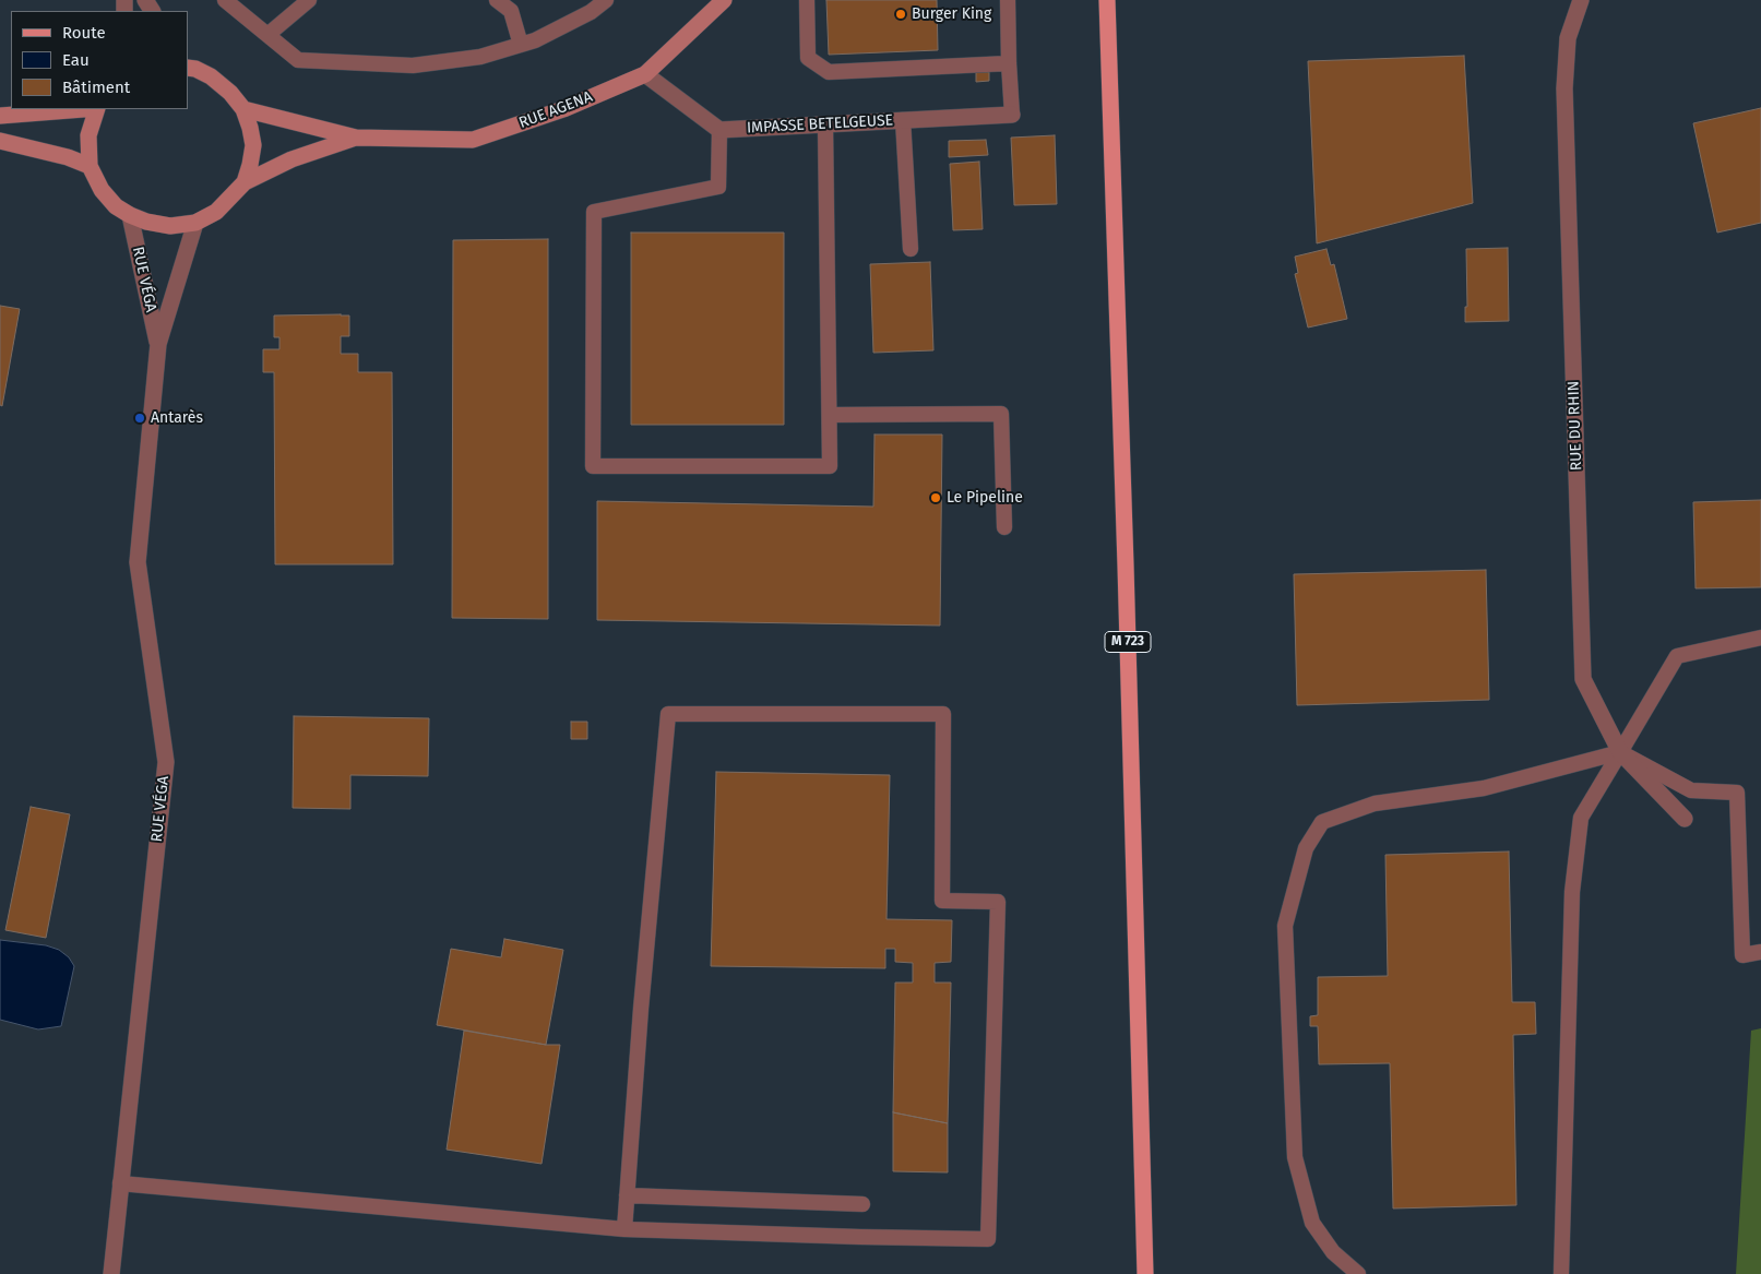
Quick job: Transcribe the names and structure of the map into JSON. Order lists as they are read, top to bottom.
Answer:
{
  "streets": {
    "main road": ["RUE AGENA", "M 723"],
    "street": ["IMPASSE BETELGEUSE", "RUE VÉGA", "RUE DU RHIN"]
  },
  "places": ["Burger King", "Antarès", "Le Pipeline"],
  "legend": ["Route", "Eau", "Bâtiment"]
}
